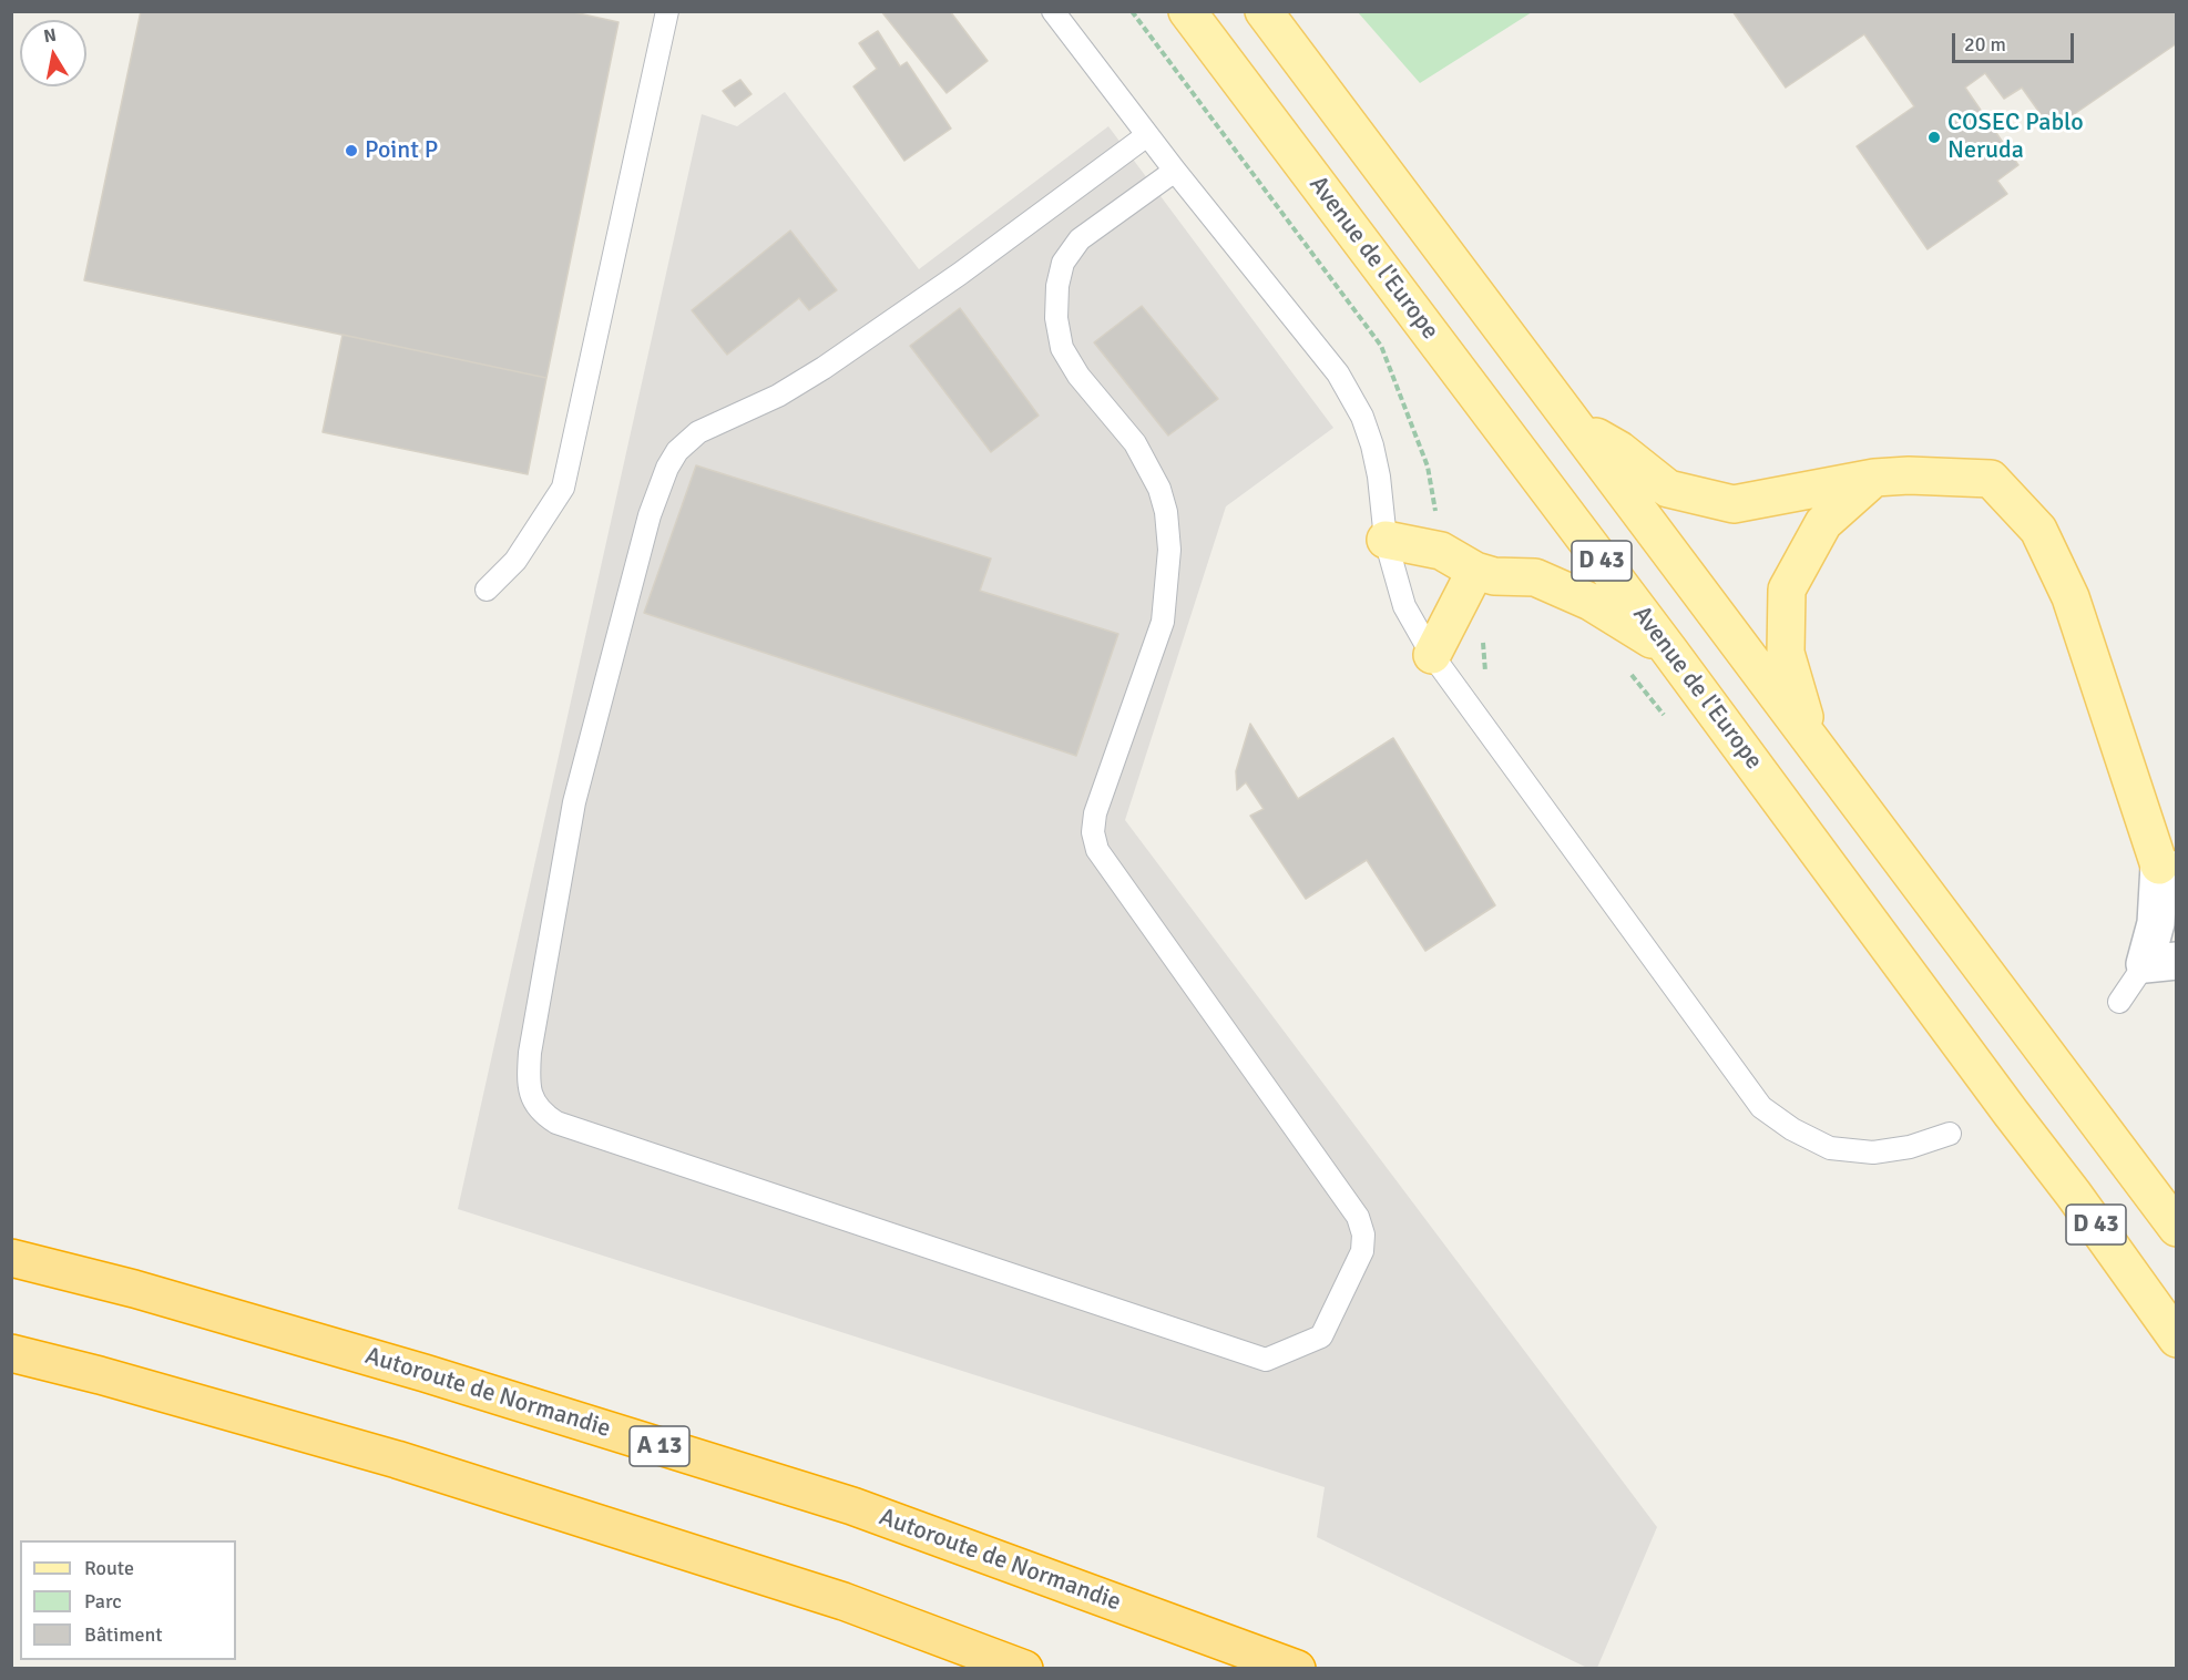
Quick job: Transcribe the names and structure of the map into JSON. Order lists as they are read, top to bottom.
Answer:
{
  "streets": {
    "highway": ["Autoroute de Normandie", "A 13"],
    "main road": ["Avenue de l'Europe", "D 43"]
  },
  "places": ["COSEC Pablo Neruda", "Point P"],
  "legend": ["Route", "Parc", "Bâtiment"],
  "scale_bar": "20 m",
  "north": "top"
}
